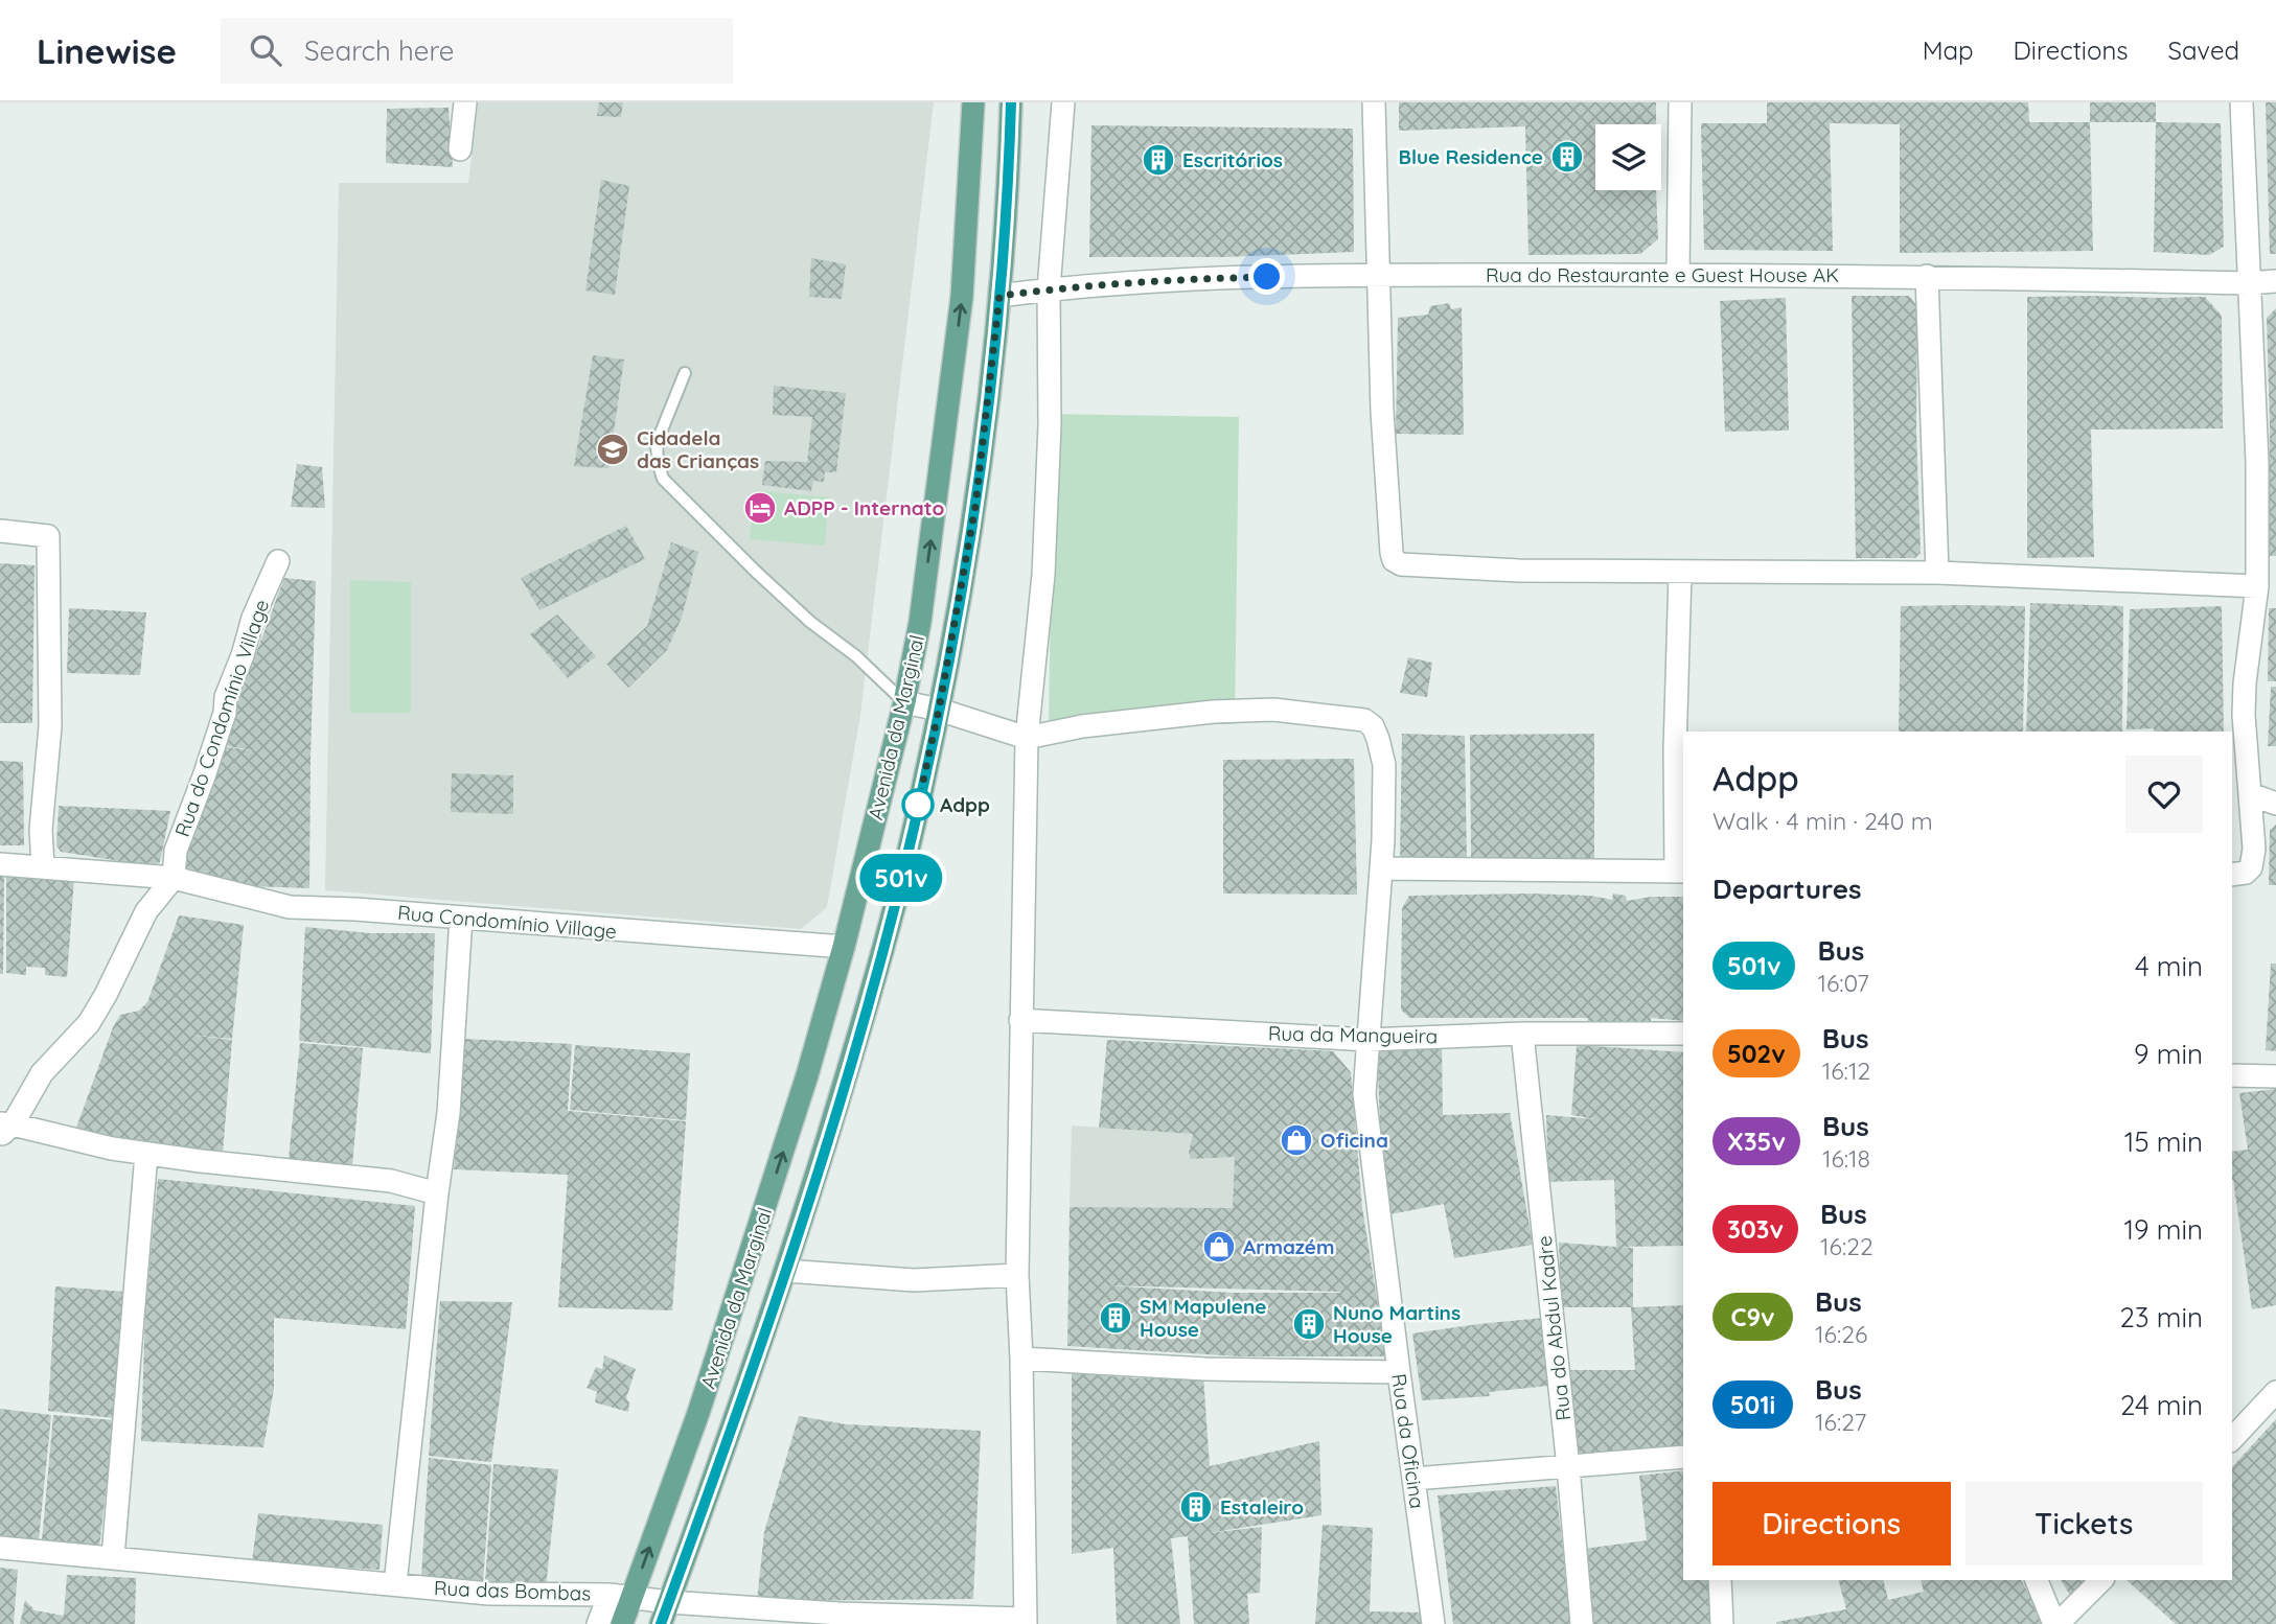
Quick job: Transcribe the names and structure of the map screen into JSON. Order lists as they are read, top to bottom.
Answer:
{
  "streets": {
    "main road": ["Avenida da Marginal"],
    "street": [
      "Rua do Restaurante e Guest House AK",
      "Rua do Condomínio Village",
      "Rua Condomínio Village",
      "Rua da Mangueira",
      "Rua do Abdul Kadre",
      "Rua da Oficina",
      "Rua das Bombas"
    ]
  },
  "crossings": [
    ["Rua do Restaurante e Guest House AK", "Avenida da Marginal"],
    ["Rua do Condomínio Village", "Rua Condomínio Village"],
    ["Avenida da Marginal", "Rua Condomínio Village"],
    ["Avenida da Marginal", "Rua das Bombas"],
    ["Rua da Mangueira", "Rua do Abdul Kadre"],
    ["Rua da Mangueira", "Rua da Oficina"]
  ],
  "places": {
    "building": [
      "Blue Residence",
      "Escritórios",
      "SM Mapulene House",
      "Nuno Martins House",
      "Estaleiro"
    ],
    "school or university": ["Cidadela das Crianças"],
    "hotel": ["ADPP - Internato"],
    "other": ["Adpp"],
    "shop": ["Oficina", "Armazém"]
  },
  "lines": ["bus line 501v"],
  "page": {
    "header": "Linewise",
    "search": "Search here",
    "nav": ["Map", "Directions", "Saved"],
    "on_map": "501v",
    "heading": [
      ["Adpp", "Walk · 4 min · 240 m"],
      "Departures"
    ],
    "list": [
      {
        "mark": "501v",
        "name": "Bus",
        "note": "16:07",
        "value": "4 min"
      },
      {
        "mark": "502v",
        "name": "Bus",
        "note": "16:12",
        "value": "9 min"
      },
      {
        "mark": "X35v",
        "name": "Bus",
        "note": "16:18",
        "value": "15 min"
      },
      {
        "mark": "303v",
        "name": "Bus",
        "note": "16:22",
        "value": "19 min"
      },
      {
        "mark": "C9v",
        "name": "Bus",
        "note": "16:26",
        "value": "23 min"
      },
      {
        "mark": "501i",
        "name": "Bus",
        "note": "16:27",
        "value": "24 min"
      }
    ],
    "buttons": ["Directions", "Tickets"]
  }
}
